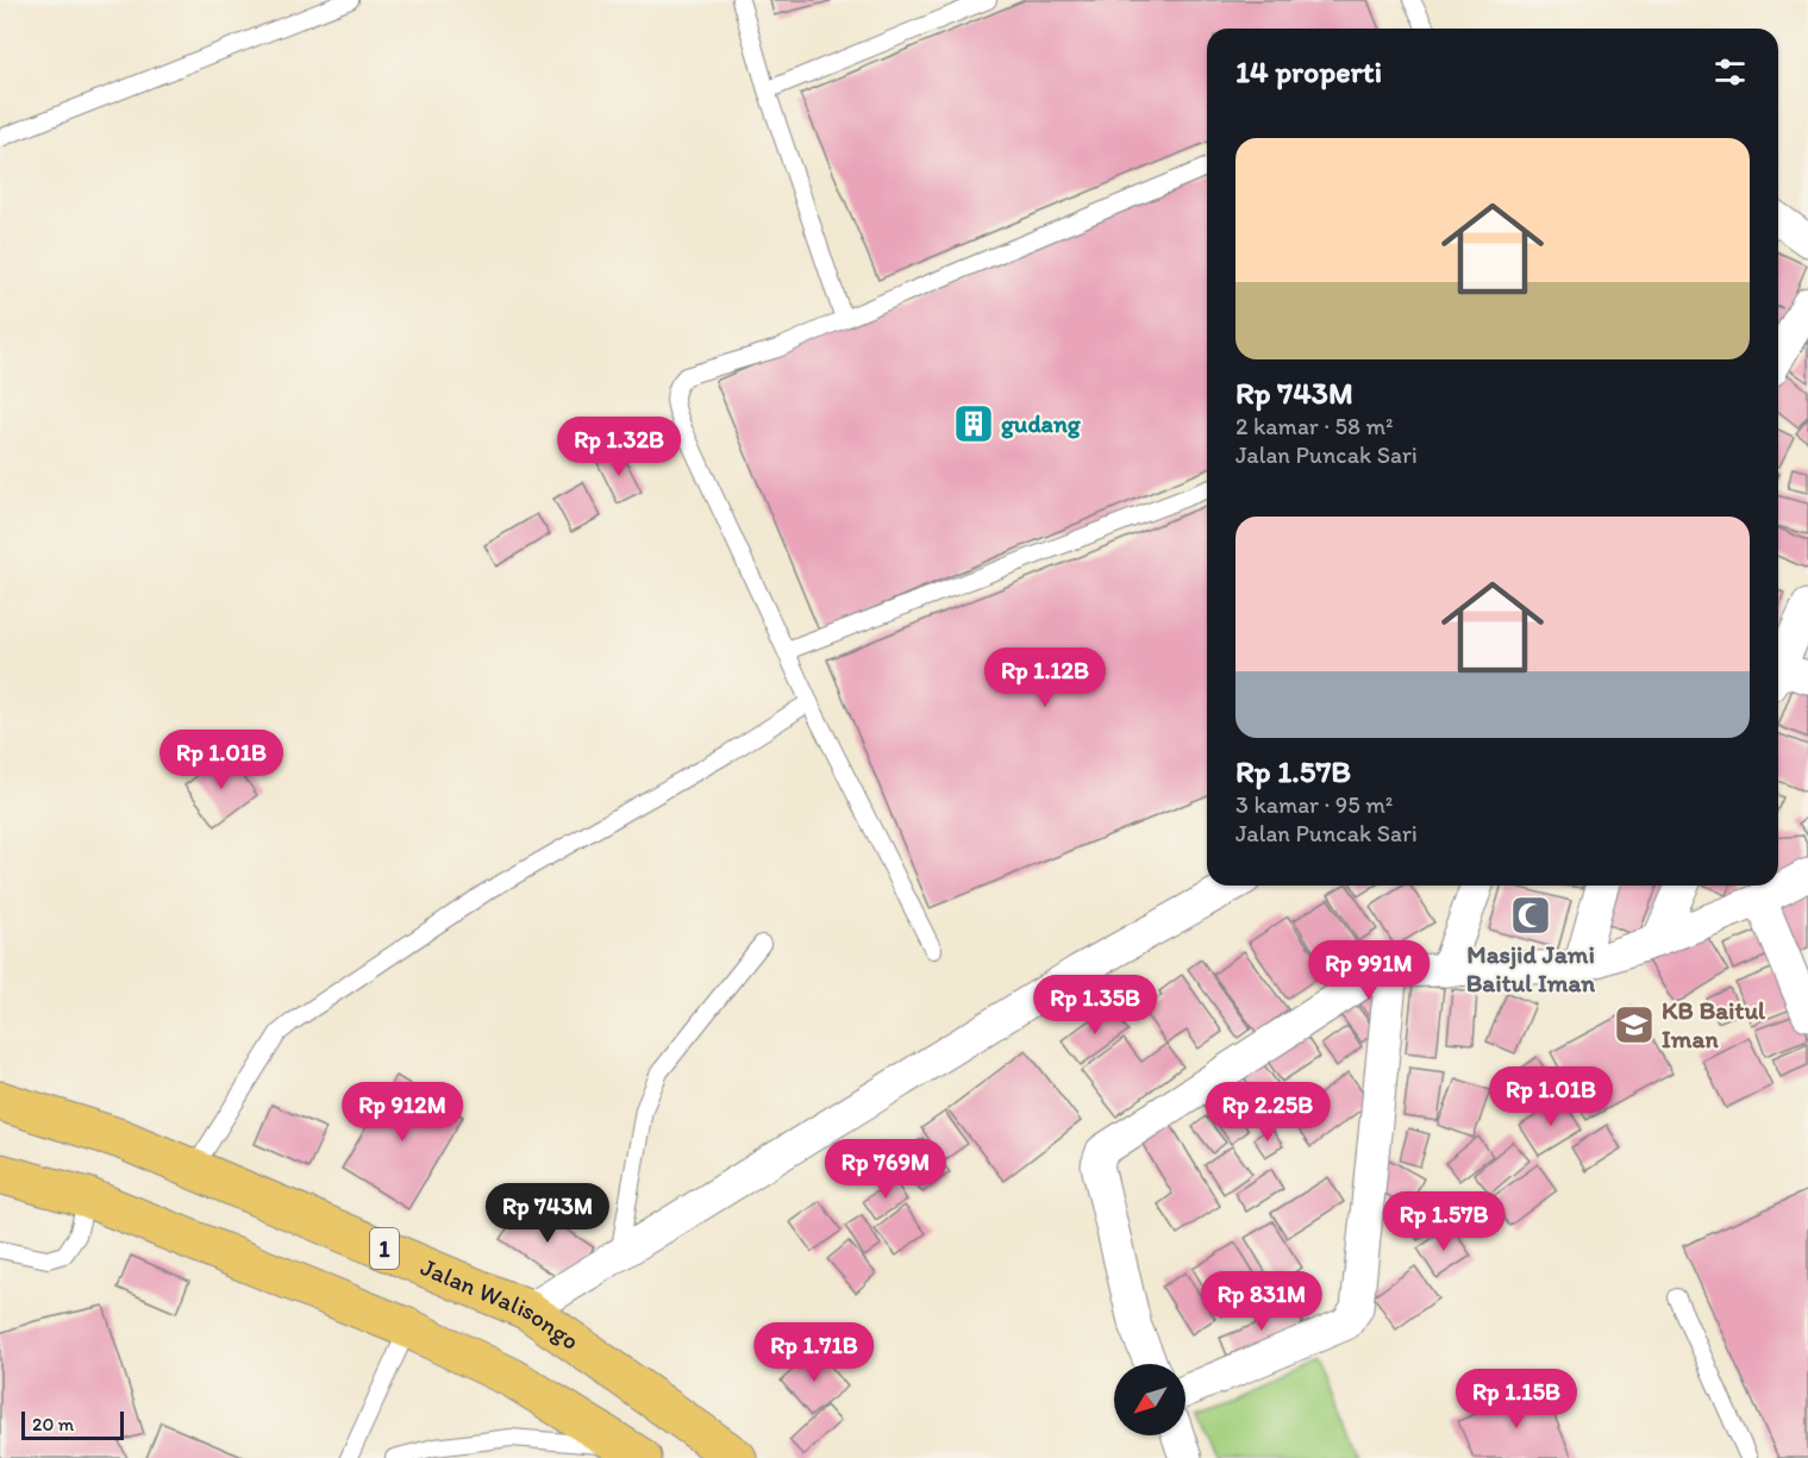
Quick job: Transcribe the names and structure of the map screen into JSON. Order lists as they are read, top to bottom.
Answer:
{
  "streets": {
    "highway": ["1", "Jalan Walisongo"]
  },
  "places": {
    "building": ["gudang"],
    "mosque": ["Masjid Jami Baitul Iman"],
    "school or university": ["KB Baitul Iman"]
  },
  "scale_bar": "20 m",
  "north": "bottom left",
  "page": {
    "heading": "14 properti",
    "list": [
      {
        "name": "Rp 743M",
        "note": "2 kamar · 58 m² · Jalan Puncak Sari"
      },
      {
        "name": "Rp 1.57B",
        "note": "3 kamar · 95 m² · Jalan Puncak Sari"
      }
    ],
    "price": [
      "Rp 1.32B",
      "Rp 1.12B",
      "Rp 1.01B",
      "Rp 991M",
      "Rp 1.35B",
      "Rp 1.01B",
      "Rp 912M",
      "Rp 2.25B",
      "Rp 769M",
      "Rp 743M",
      "Rp 1.57B",
      "Rp 831M",
      "Rp 1.71B",
      "Rp 1.15B"
    ],
    "scale": "20 m"
  }
}
